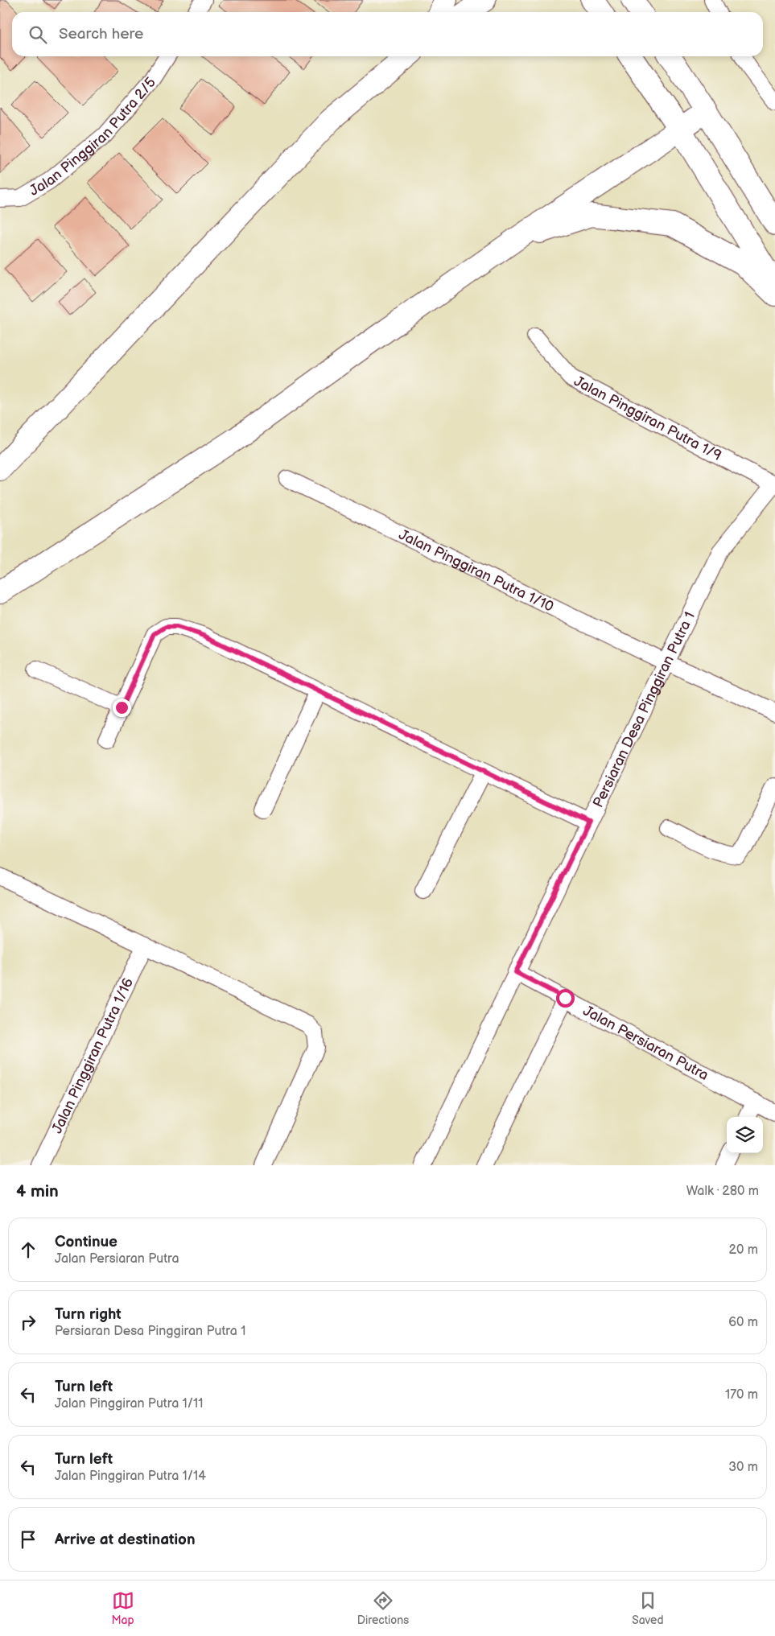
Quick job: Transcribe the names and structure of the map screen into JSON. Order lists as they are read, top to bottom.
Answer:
{
  "streets": {
    "street": [
      "Jalan Pinggiran Putra 2/5",
      "Jalan Pinggiran Putra 1/9",
      "Jalan Pinggiran Putra 1/10",
      "Persiaran Desa Pinggiran Putra 1",
      "Jalan Persiaran Putra",
      "Jalan Pinggiran Putra 1/16"
    ]
  },
  "crossings": [
    ["Jalan Pinggiran Putra 1/9", "Persiaran Desa Pinggiran Putra 1"],
    ["Jalan Pinggiran Putra 1/10", "Persiaran Desa Pinggiran Putra 1"],
    ["Persiaran Desa Pinggiran Putra 1", "Jalan Persiaran Putra"]
  ],
  "page": {
    "search": "Search here",
    "heading": ["4 min", "Walk · 280 m"],
    "list": [
      ["Continue", "Jalan Persiaran Putra", "20 m"],
      ["Turn right", "Persiaran Desa Pinggiran Putra 1", "60 m"],
      ["Turn left", "Jalan Pinggiran Putra 1/11", "170 m"],
      ["Turn left", "Jalan Pinggiran Putra 1/14", "30 m"],
      "Arrive at destination"
    ],
    "nav": ["Map", "Directions", "Saved"]
  }
}
